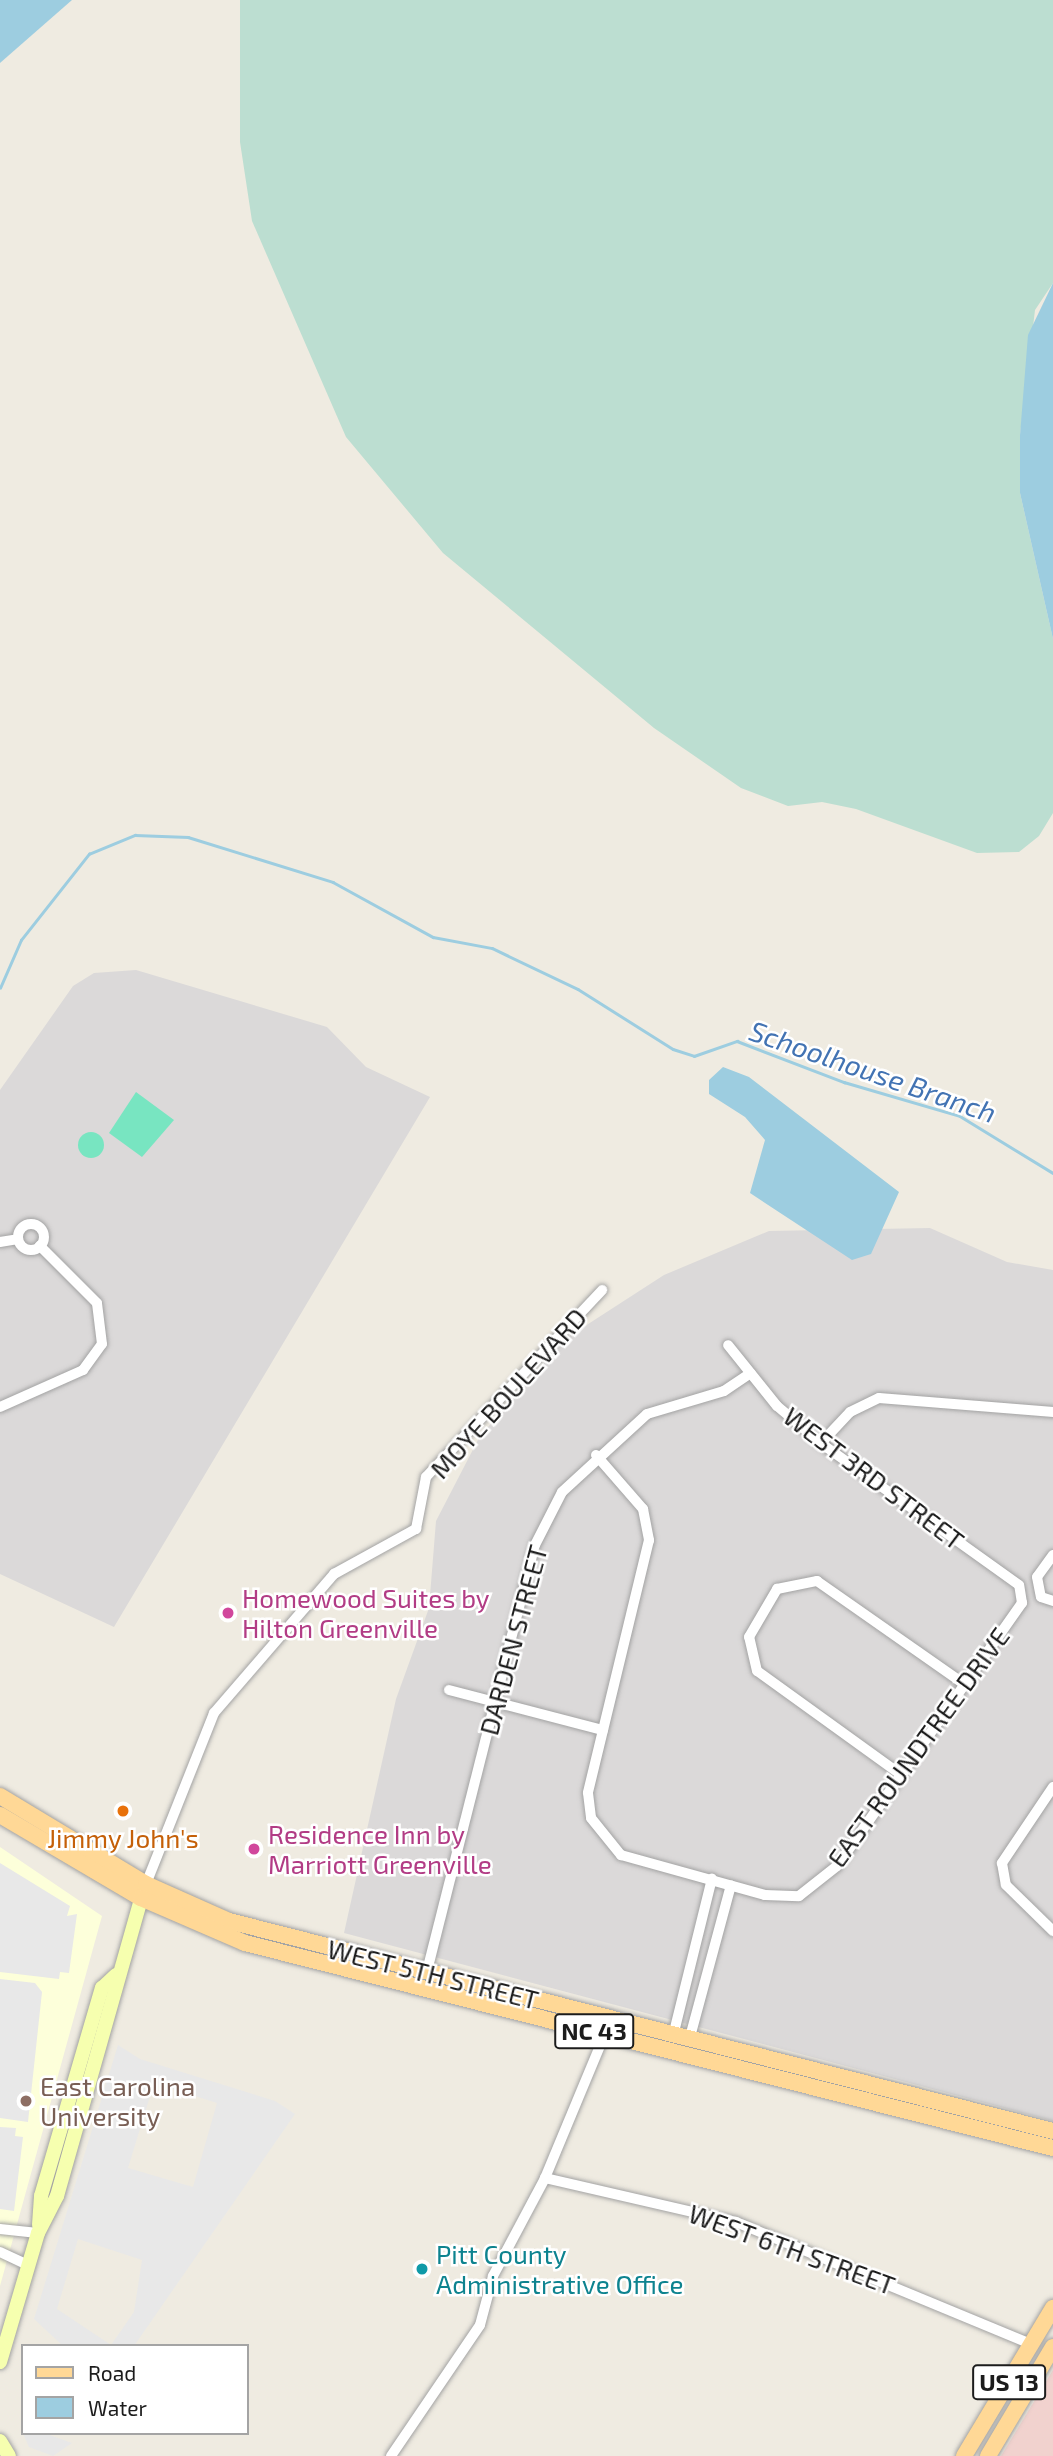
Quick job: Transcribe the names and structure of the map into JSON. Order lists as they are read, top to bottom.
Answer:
{
  "streets": {
    "main road": ["WEST 5TH STREET", "NC 43", "US 13"],
    "street": [
      "MOYE BOULEVARD",
      "WEST 3RD STREET",
      "DARDEN STREET",
      "EAST ROUNDTREE DRIVE",
      "WEST 6TH STREET"
    ]
  },
  "crossings": [
    ["MOYE BOULEVARD", "WEST 5TH STREET"],
    ["WEST 3RD STREET", "DARDEN STREET"],
    ["WEST 3RD STREET", "EAST ROUNDTREE DRIVE"],
    ["DARDEN STREET", "EAST ROUNDTREE DRIVE"],
    ["DARDEN STREET", "WEST 5TH STREET"],
    ["WEST 6TH STREET", "US 13"]
  ],
  "water": ["Schoolhouse Branch"],
  "places": [
    "Homewood Suites by Hilton Greenville",
    "Jimmy John's",
    "Residence Inn by Marriott Greenville",
    "East Carolina University",
    "Pitt County Administrative Office"
  ],
  "legend": ["Road", "Water"]
}
